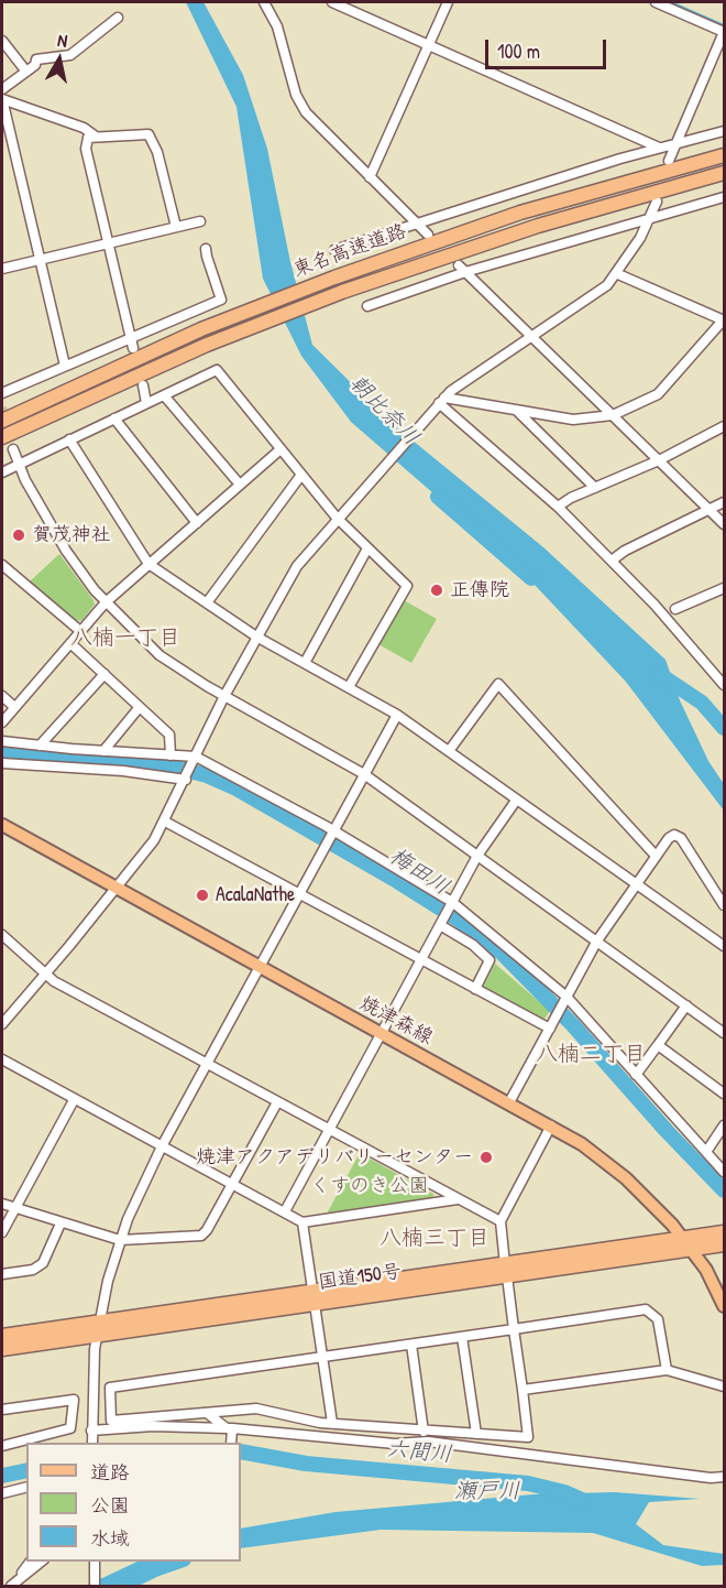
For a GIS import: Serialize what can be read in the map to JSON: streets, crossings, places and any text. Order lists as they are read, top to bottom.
{
  "streets": {
    "highway": ["東名高速道路", "国道150号"],
    "main road": ["焼津森線"]
  },
  "crossings": [
    ["焼津森線", "国道150号"]
  ],
  "districts": ["八楠一丁目", "八楠二丁目", "八楠三丁目"],
  "water": [
    "朝比奈川",
    "梅田川",
    "六間川",
    "瀬戸川"
  ],
  "parks": ["くすのき公園"],
  "places": [
    "賀茂神社",
    "正傳院",
    "AcalaNathe",
    "焼津アクアデリバリーセンター"
  ],
  "legend": ["道路", "公園", "水域"],
  "scale_bar": "100 m",
  "north": "top"
}
